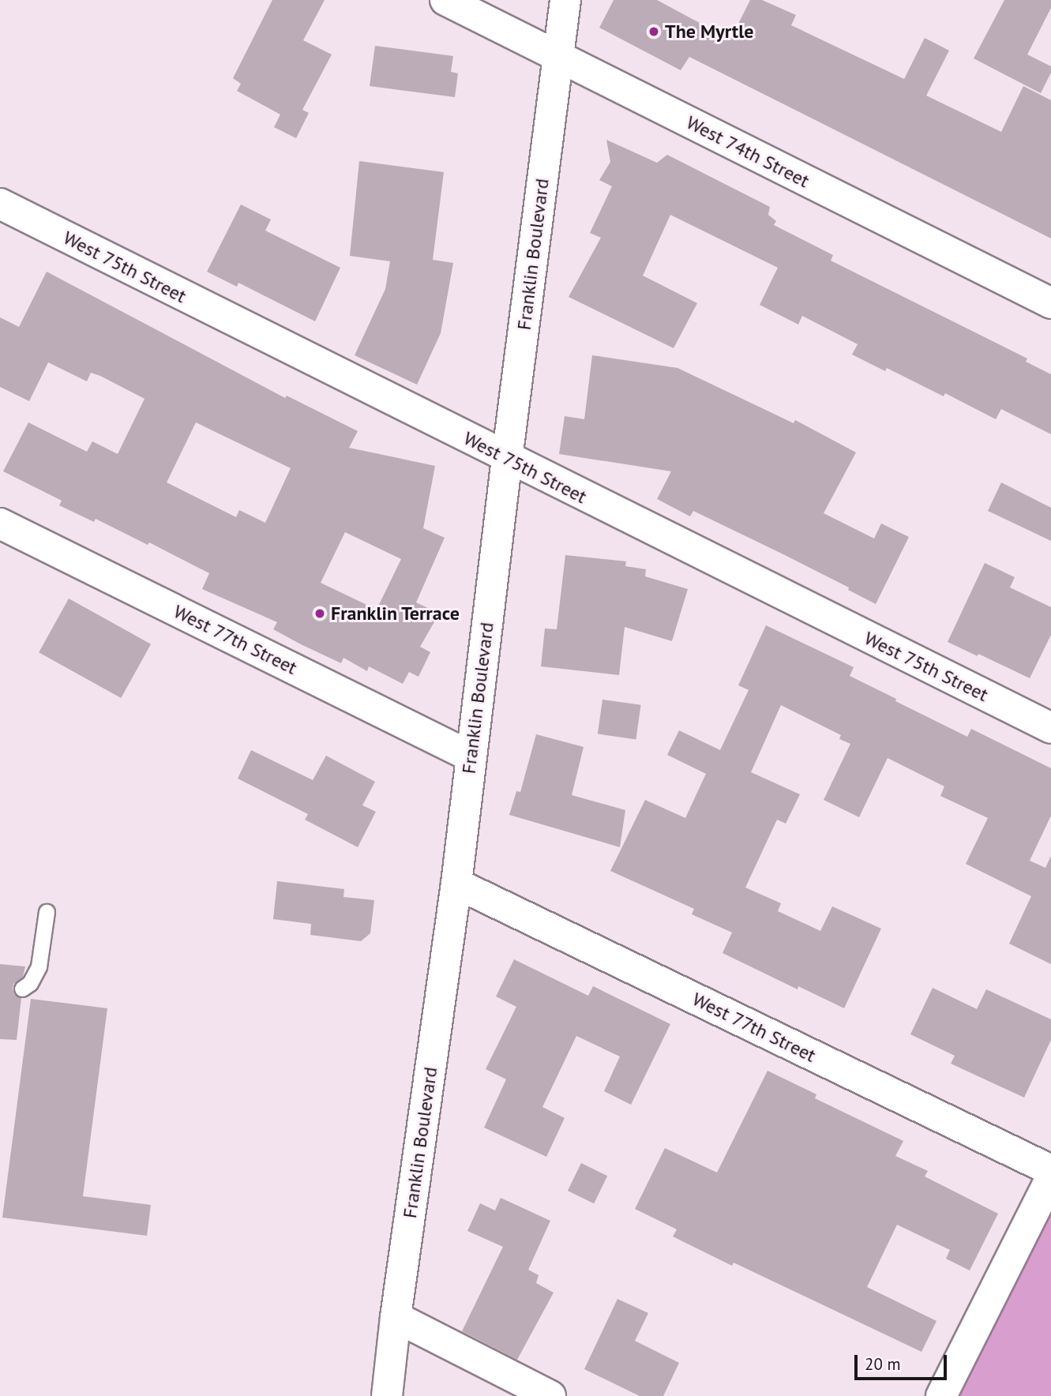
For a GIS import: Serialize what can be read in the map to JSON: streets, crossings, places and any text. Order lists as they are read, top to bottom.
{
  "streets": {
    "street": [
      "West 74th Street",
      "Franklin Boulevard",
      "West 75th Street",
      "West 77th Street"
    ]
  },
  "crossings": [
    ["West 74th Street", "Franklin Boulevard"],
    ["Franklin Boulevard", "West 75th Street"],
    ["Franklin Boulevard", "West 77th Street"]
  ],
  "places": ["The Myrtle", "Franklin Terrace"],
  "scale_bar": "20 m"
}
